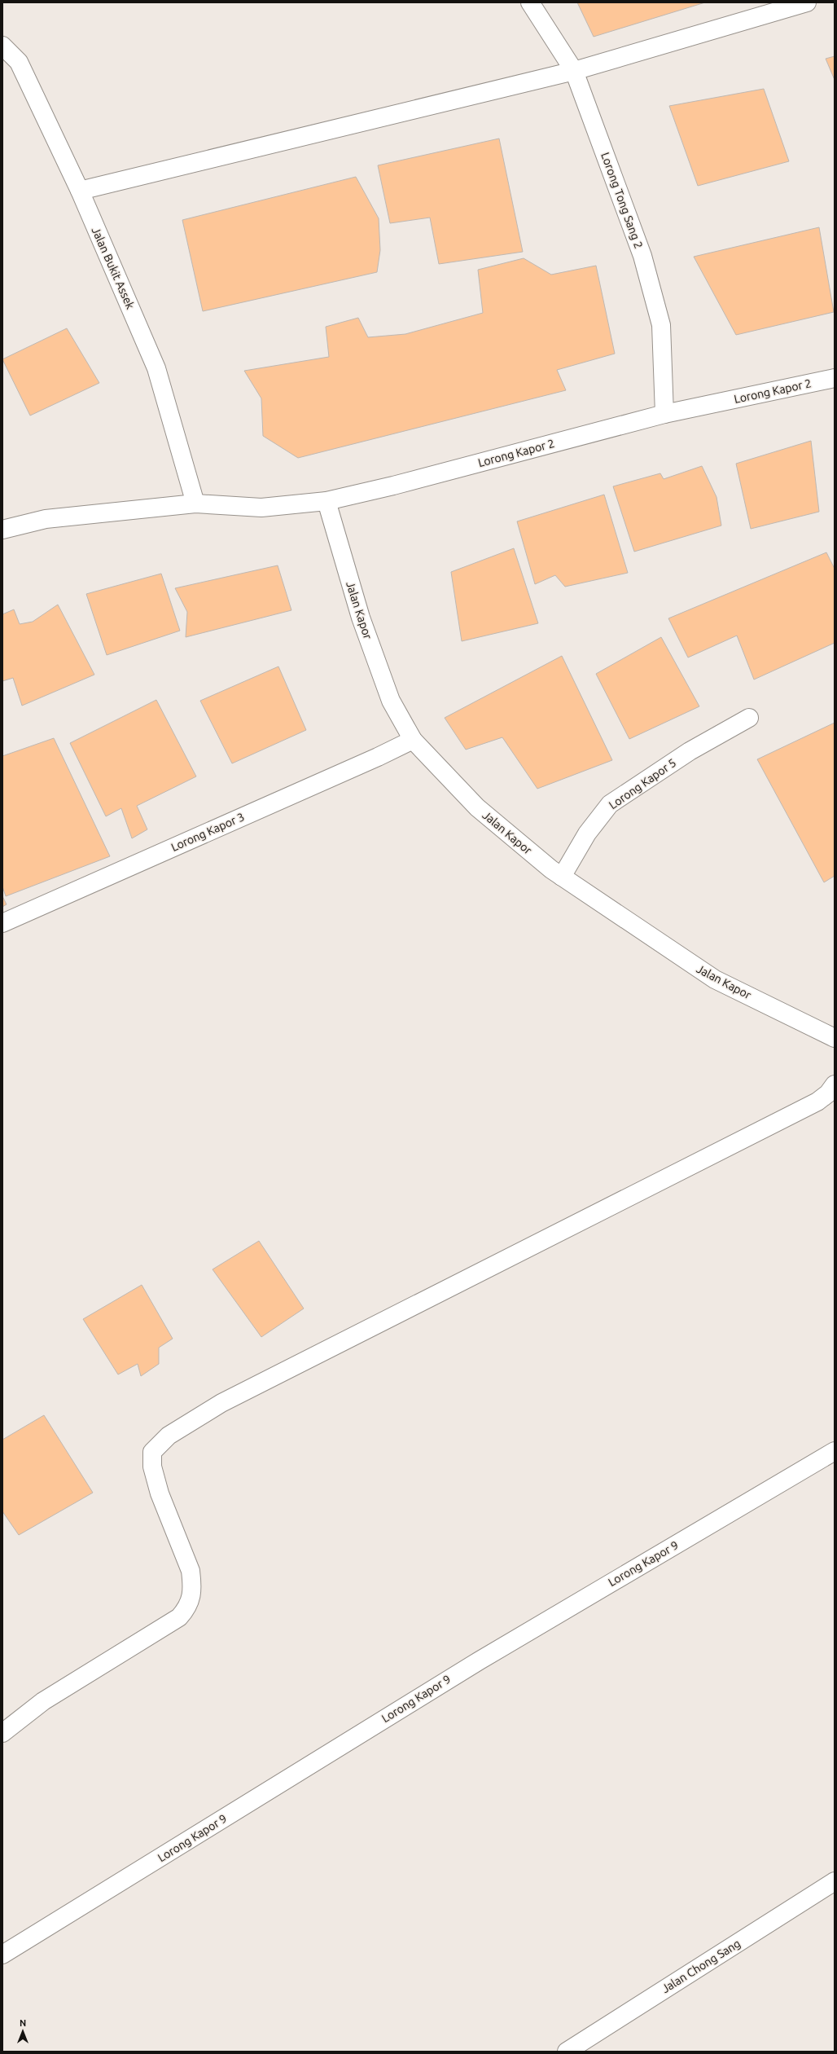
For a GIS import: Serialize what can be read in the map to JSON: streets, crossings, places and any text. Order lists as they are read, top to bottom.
{
  "streets": {
    "street": [
      "Lorong Tong Sang 2",
      "Jalan Bukit Assek",
      "Lorong Kapor 2",
      "Jalan Kapor",
      "Lorong Kapor 5",
      "Lorong Kapor 3",
      "Lorong Kapor 9",
      "Jalan Chong Sang"
    ]
  },
  "crossings": [
    ["Lorong Tong Sang 2", "Lorong Kapor 2"],
    ["Jalan Bukit Assek", "Lorong Kapor 2"],
    ["Lorong Kapor 2", "Jalan Kapor"],
    ["Jalan Kapor", "Lorong Kapor 5"],
    ["Jalan Kapor", "Lorong Kapor 3"]
  ],
  "north": "top"
}
